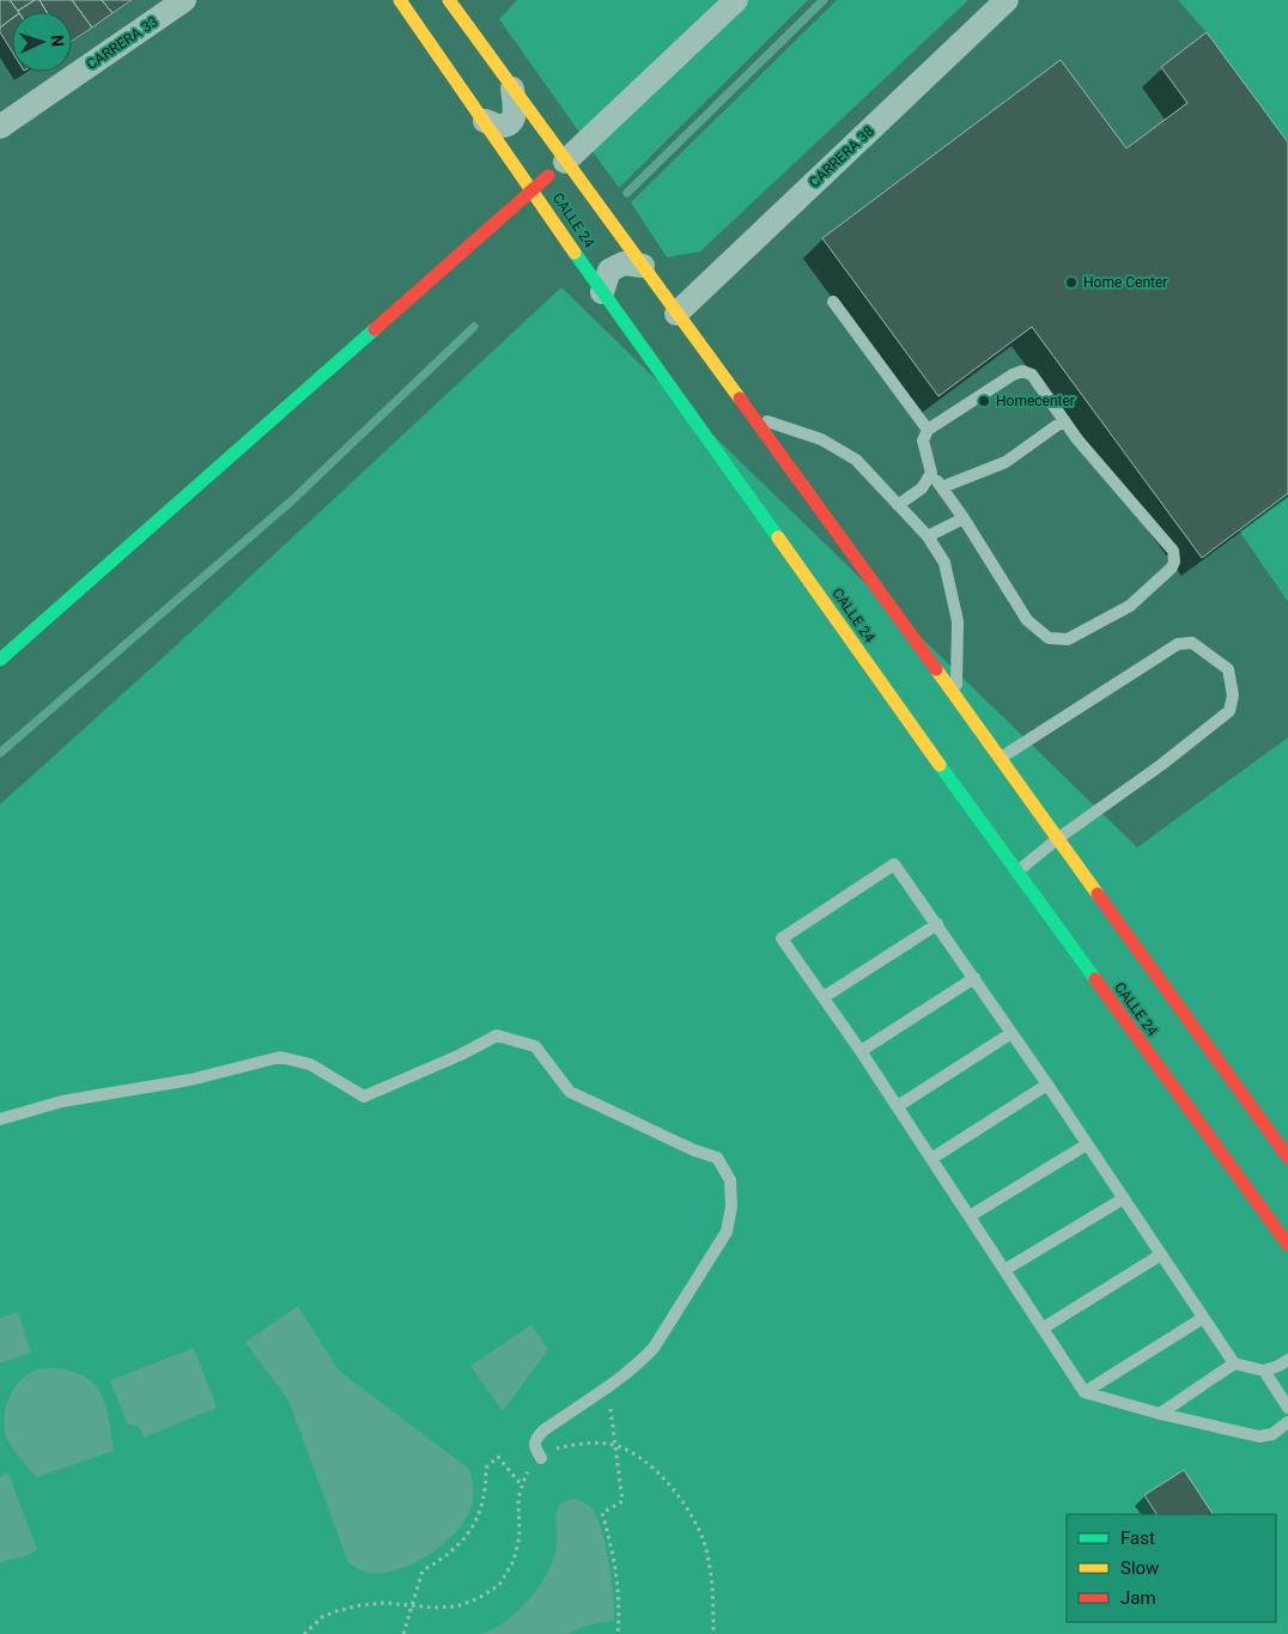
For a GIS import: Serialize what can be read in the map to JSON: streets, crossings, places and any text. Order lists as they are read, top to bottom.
{
  "streets": {
    "street": ["CARRERA 33", "CARRERA 38", "CALLE 24"]
  },
  "crossings": [
    ["CARRERA 38", "CALLE 24"]
  ],
  "places": ["Home Center", "Homecenter"],
  "legend": ["Fast", "Slow", "Jam"],
  "north": "right"
}
